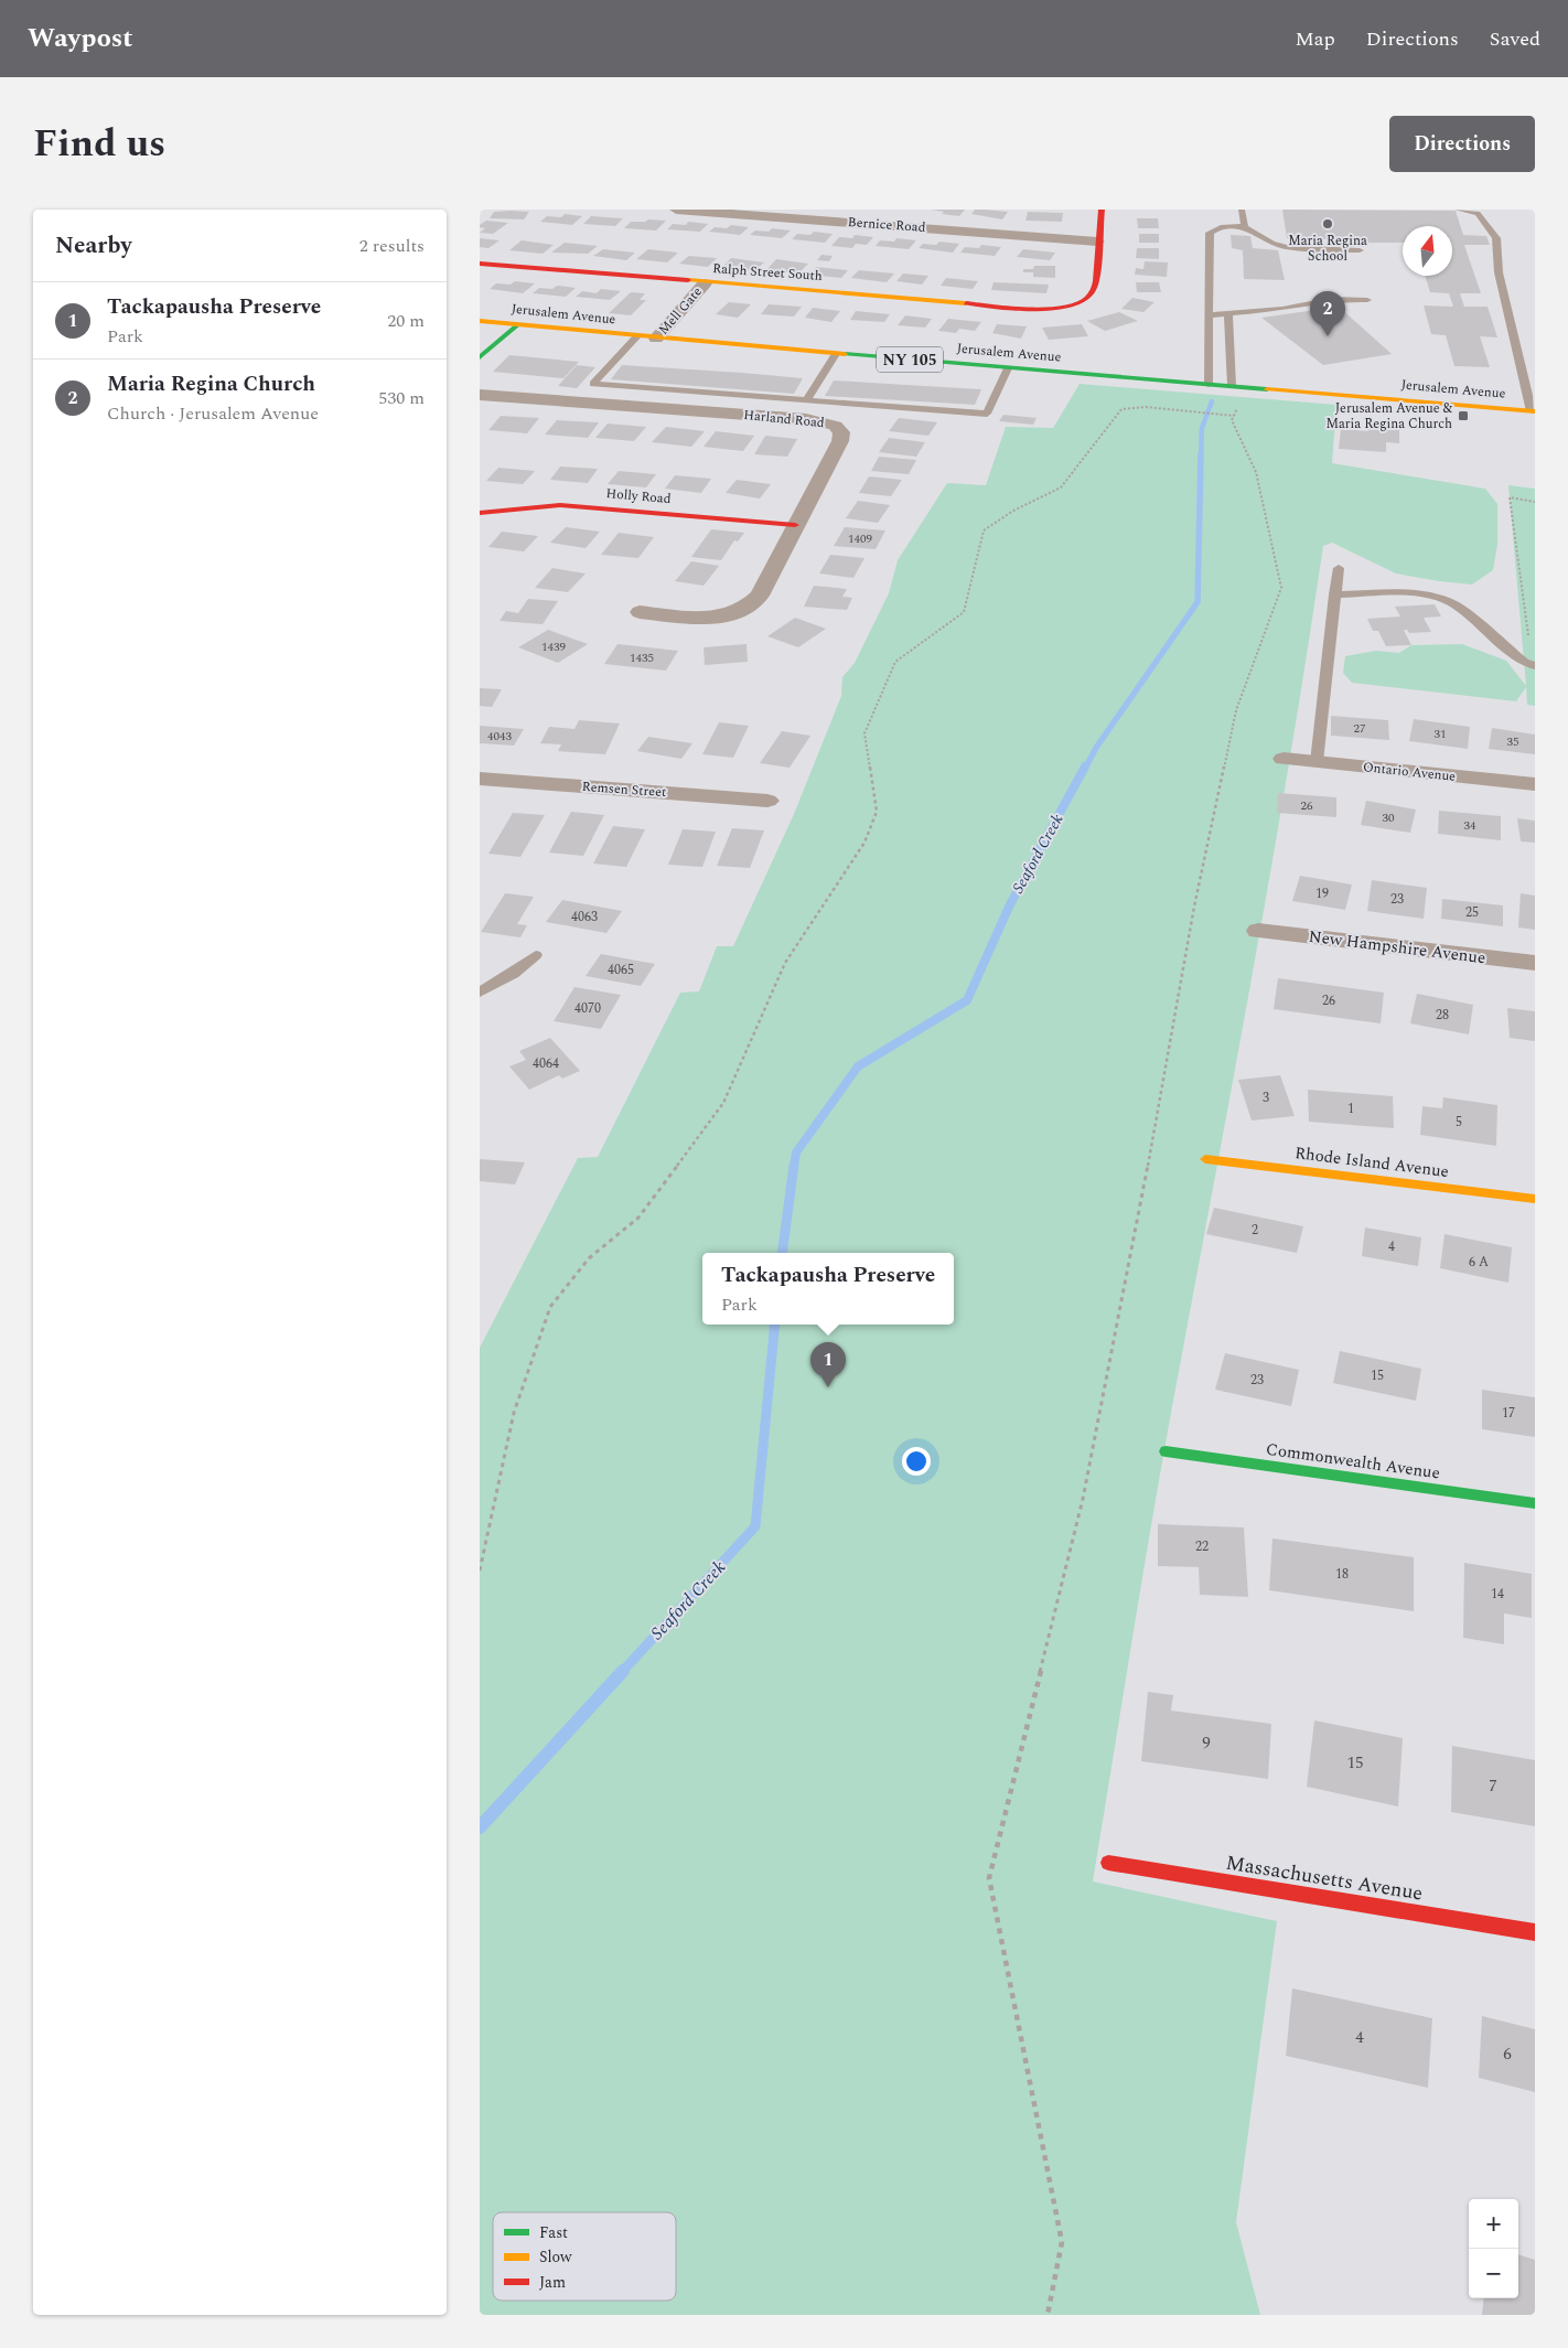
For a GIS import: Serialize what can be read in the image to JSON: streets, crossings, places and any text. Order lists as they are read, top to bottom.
{
  "streets": {
    "street": [
      "Bernice Road",
      "Ralph Street South",
      "Mell Gate",
      "Jerusalem Avenue",
      "NY 105",
      "Harland Road",
      "Holly Road",
      "Ontario Avenue",
      "Remsen Street",
      "New Hampshire Avenue",
      "Rhode Island Avenue",
      "Commonwealth Avenue",
      "Massachusetts Avenue"
    ]
  },
  "crossings": [
    ["Bernice Road", "Ralph Street South"],
    ["Ralph Street South", "Mell Gate"],
    ["Mell Gate", "Jerusalem Avenue"],
    ["Harland Road", "Holly Road"]
  ],
  "water": ["Seaford Creek"],
  "places": {
    "other": ["Maria Regina School"],
    "transit": ["Jerusalem Avenue & Maria Regina Church"]
  },
  "house_numbers": [
    "1409",
    "1439",
    "1435",
    "27",
    "31",
    "4043",
    "35",
    "26",
    "30",
    "34",
    "19",
    "23",
    "25",
    "4063",
    "4065",
    "26",
    "4070",
    "28",
    "4064",
    "3",
    "1",
    "5",
    "2",
    "4",
    "6 A",
    "15",
    "23",
    "17",
    "22",
    "18",
    "14",
    "9",
    "15",
    "7",
    "4",
    "6"
  ],
  "legend": ["Fast", "Slow", "Jam"],
  "north": "top",
  "page": {
    "header": "Waypost",
    "nav": ["Map", "Directions", "Saved"],
    "title": "Find us",
    "buttons": "Directions",
    "heading": ["Nearby", "2 results"],
    "list": [
      {
        "mark": "1",
        "name": "Tackapausha Preserve",
        "note": "Park",
        "value": "20 m"
      },
      {
        "mark": "2",
        "name": "Maria Regina Church",
        "note": "Church · Jerusalem Avenue",
        "value": "530 m"
      }
    ],
    "pins": ["2", "1"],
    "popup": ["Tackapausha Preserve", "Park"],
    "map_buttons": ["+", "−"]
  }
}
